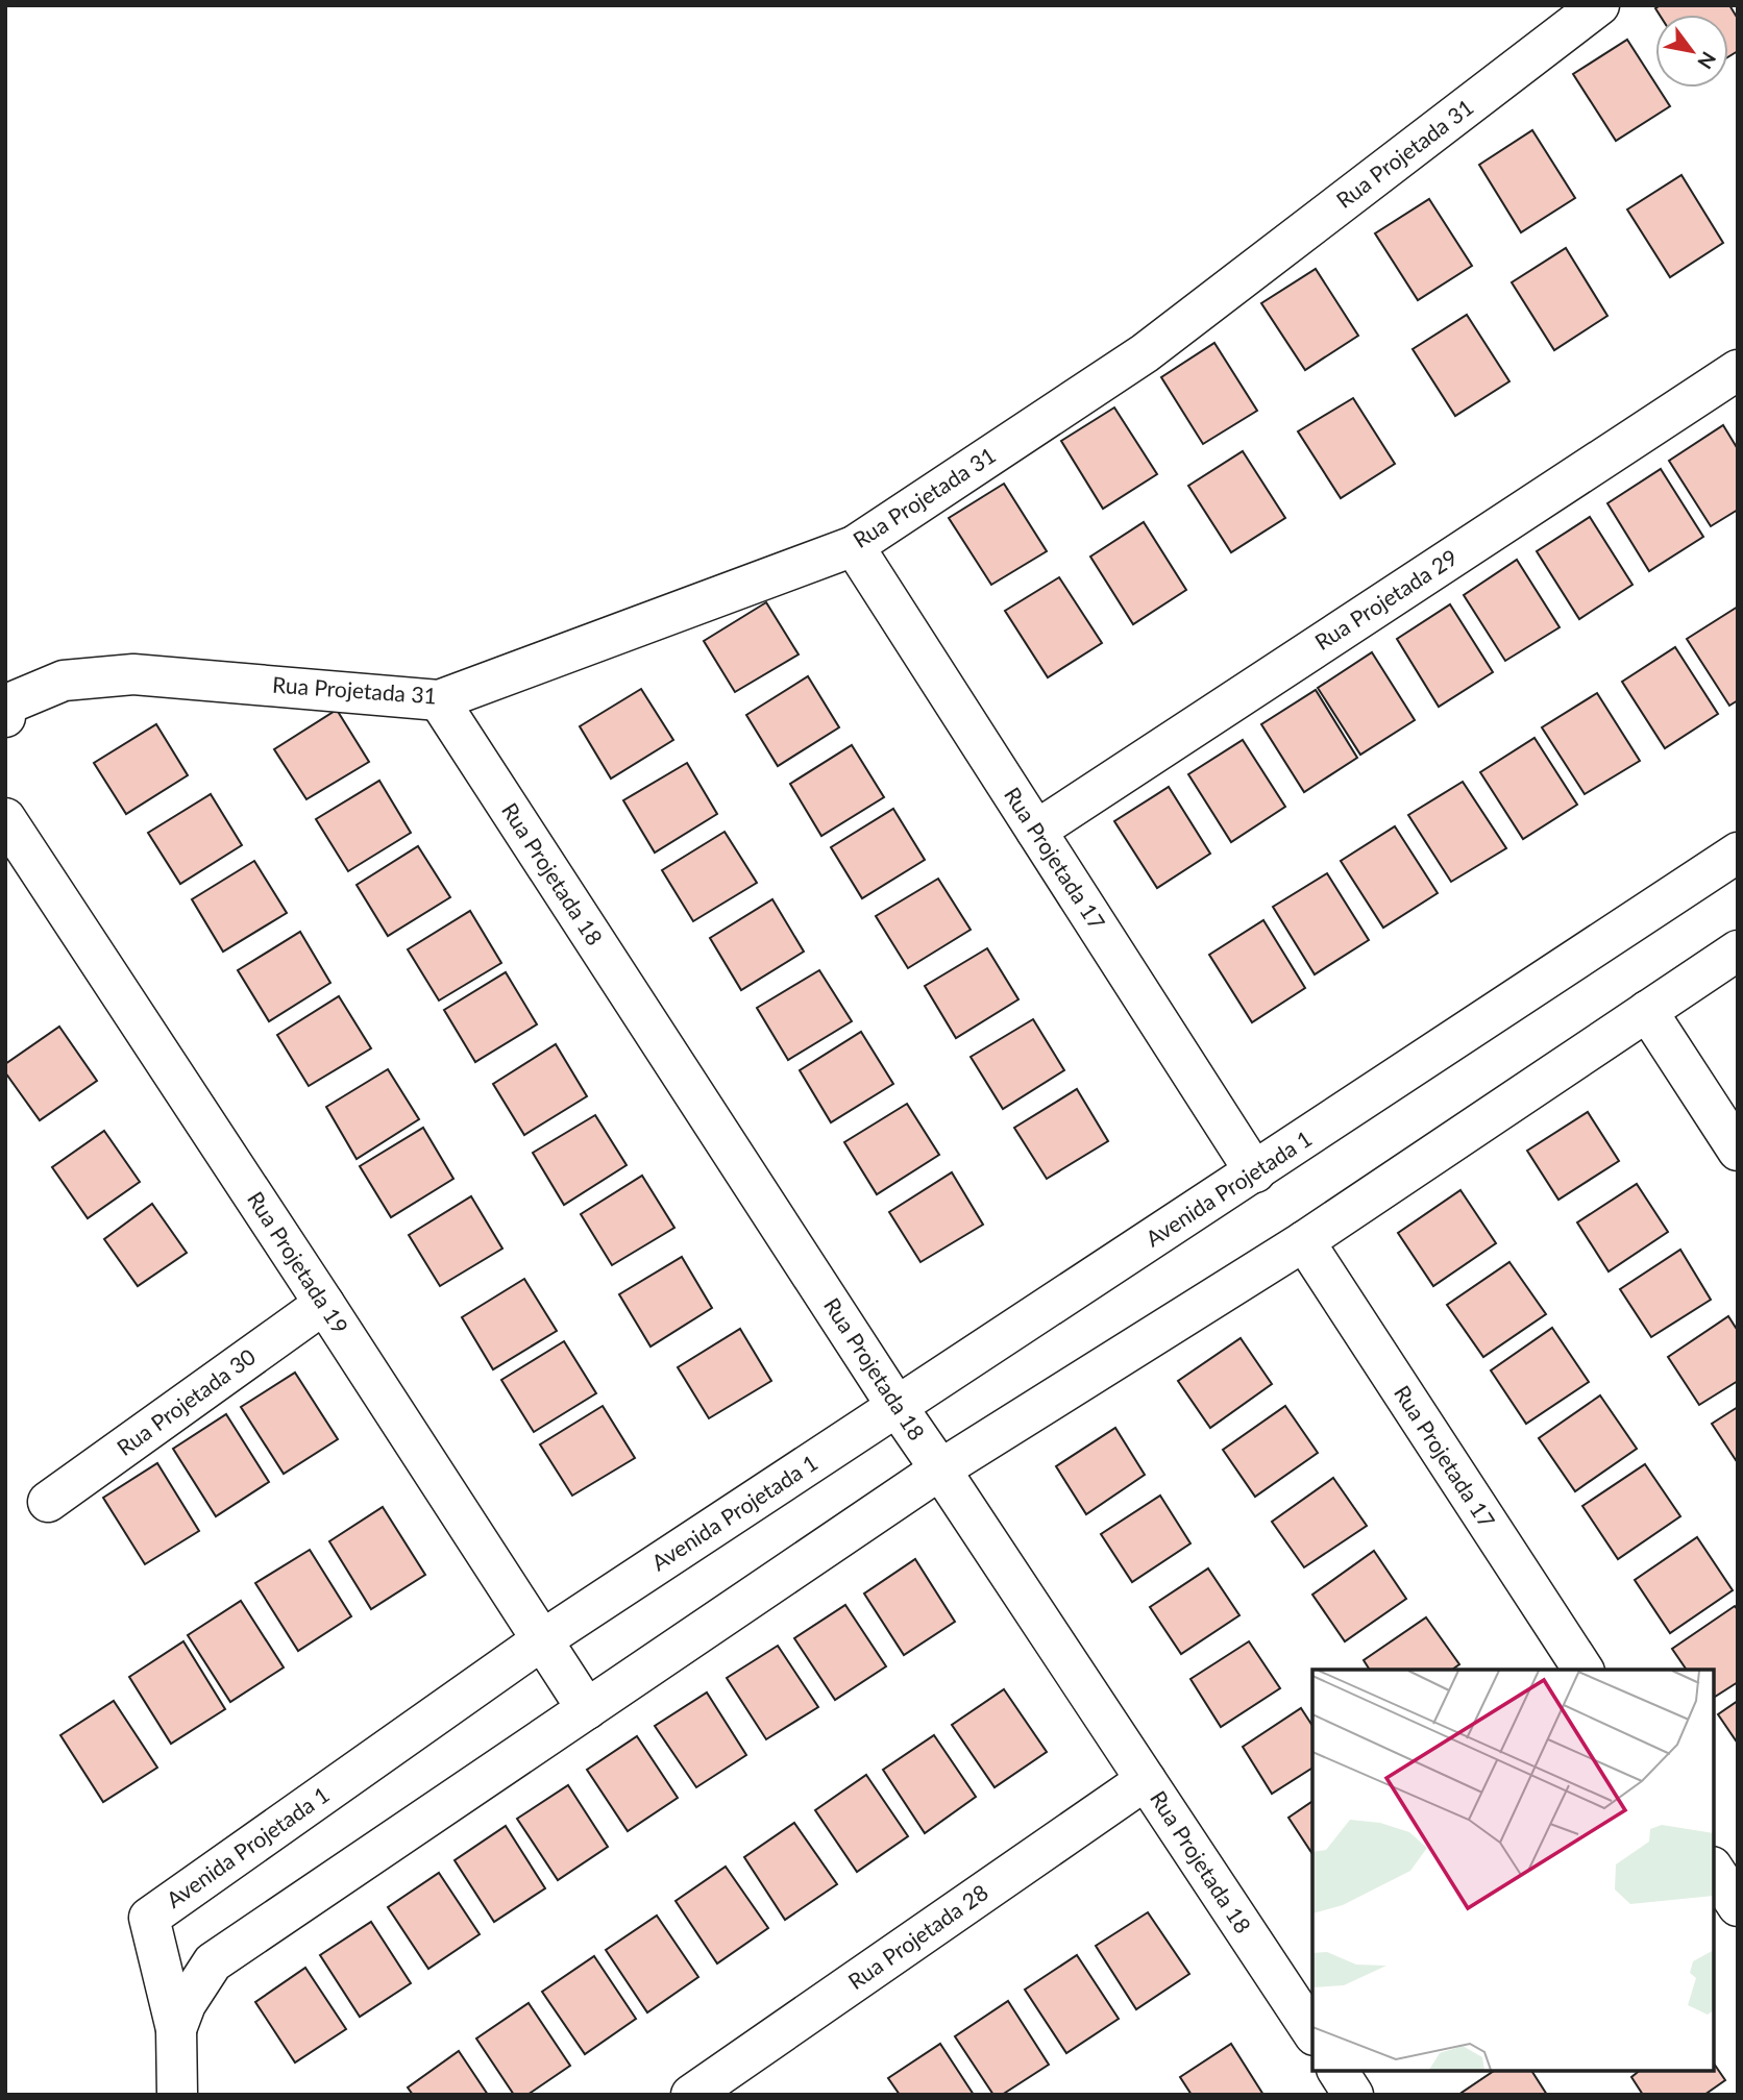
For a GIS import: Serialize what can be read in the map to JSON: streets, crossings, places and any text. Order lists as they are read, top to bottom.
{
  "streets": {
    "street": [
      "Rua Projetada 31",
      "Rua Projetada 29",
      "Rua Projetada 17",
      "Rua Projetada 18",
      "Avenida Projetada 1",
      "Rua Projetada 19",
      "Rua Projetada 30",
      "Rua Projetada 28"
    ]
  },
  "crossings": [
    ["Rua Projetada 31", "Rua Projetada 17"],
    ["Rua Projetada 31", "Rua Projetada 18"],
    ["Rua Projetada 29", "Rua Projetada 17"],
    ["Rua Projetada 17", "Avenida Projetada 1"],
    ["Rua Projetada 18", "Avenida Projetada 1"],
    ["Rua Projetada 18", "Rua Projetada 28"],
    ["Avenida Projetada 1", "Rua Projetada 19"],
    ["Rua Projetada 19", "Rua Projetada 30"]
  ],
  "north": "bottom right"
}
